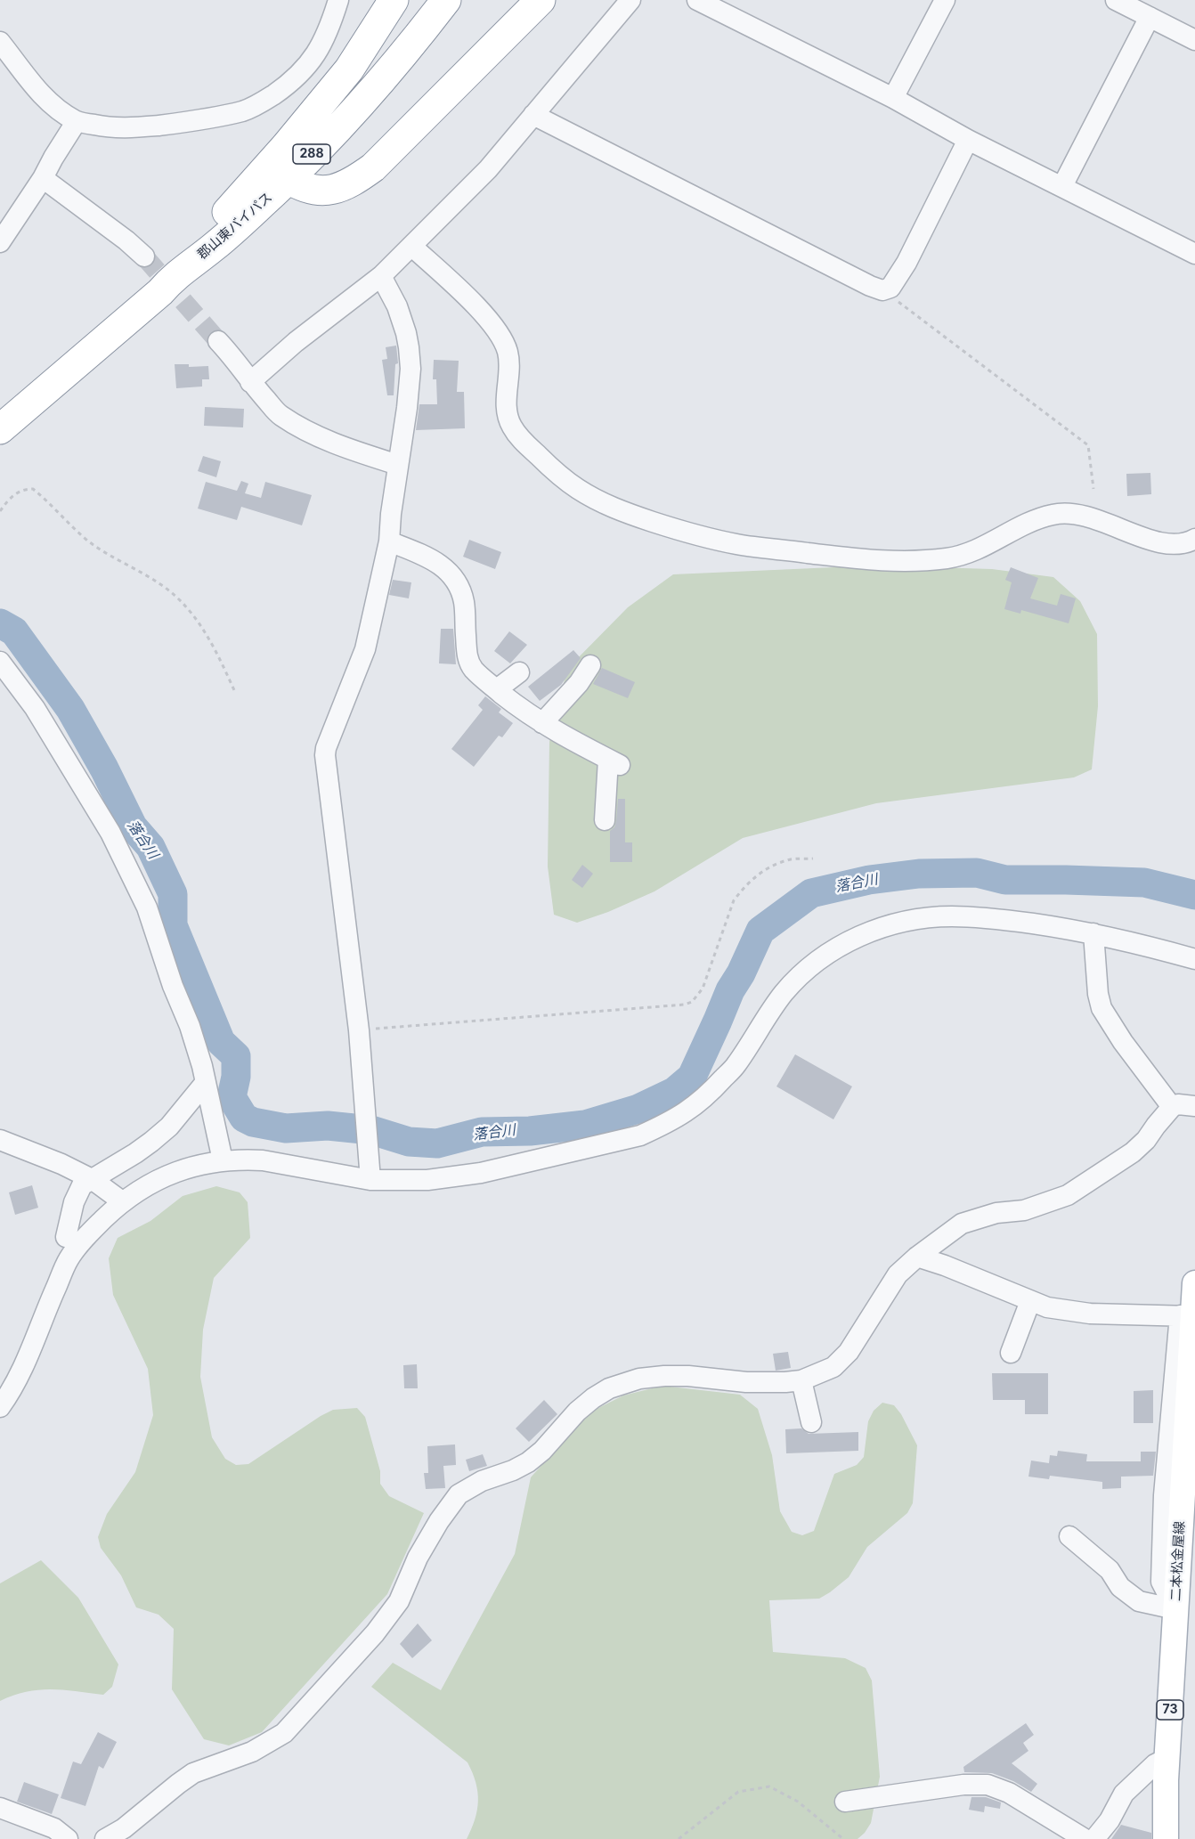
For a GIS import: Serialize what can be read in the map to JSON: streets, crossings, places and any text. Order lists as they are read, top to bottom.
{
  "streets": {
    "highway": ["288", "郡山東バイパス"],
    "main road": ["二本松金屋線", "73"]
  },
  "water": ["落合川"]
}
